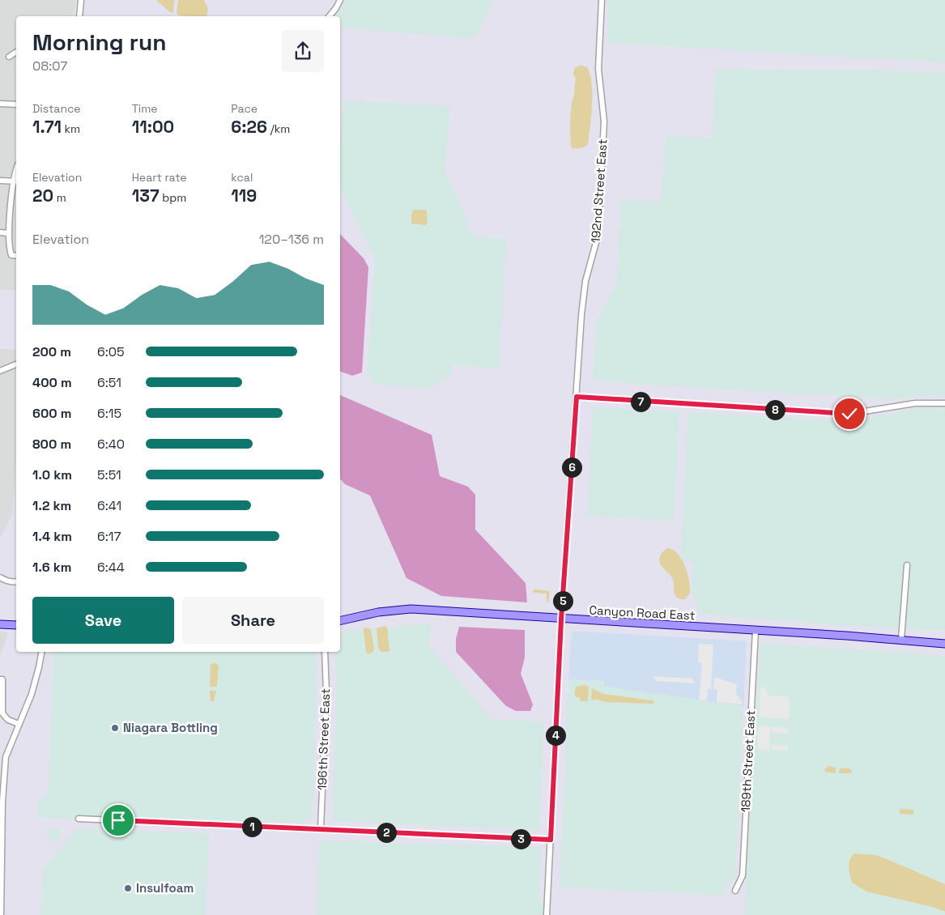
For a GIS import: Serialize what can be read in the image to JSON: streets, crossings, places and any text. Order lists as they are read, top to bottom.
{
  "streets": {
    "main road": ["Canyon Road East"],
    "street": ["192nd Street East", "196th Street East", "189th Street East"]
  },
  "crossings": [
    ["192nd Street East", "Canyon Road East"],
    ["Canyon Road East", "189th Street East"]
  ],
  "places": ["Niagara Bottling", "Insulfoam"],
  "page": {
    "heading": ["Morning run", "08:07"],
    "stats": [
      ["Distance", "1.71 km"],
      ["Time", "11:00"],
      ["Pace", "6:26 /km"],
      ["Elevation", "20 m"],
      ["Heart rate", "137 bpm"],
      ["kcal", "119"]
    ],
    "chart": ["Elevation", "120–136 m"],
    "list": [
      {
        "name": "200 m",
        "note": "6:05"
      },
      {
        "name": "400 m",
        "note": "6:51"
      },
      {
        "name": "600 m",
        "note": "6:15"
      },
      {
        "name": "800 m",
        "note": "6:40"
      },
      {
        "name": "1.0 km",
        "note": "5:51"
      },
      {
        "name": "1.2 km",
        "note": "6:41"
      },
      {
        "name": "1.4 km",
        "note": "6:17"
      },
      {
        "name": "1.6 km",
        "note": "6:44"
      }
    ],
    "pins": [
      "7",
      "8",
      "6",
      "5",
      "4",
      "1",
      "2",
      "3"
    ],
    "buttons": ["Save", "Share"]
  }
}
